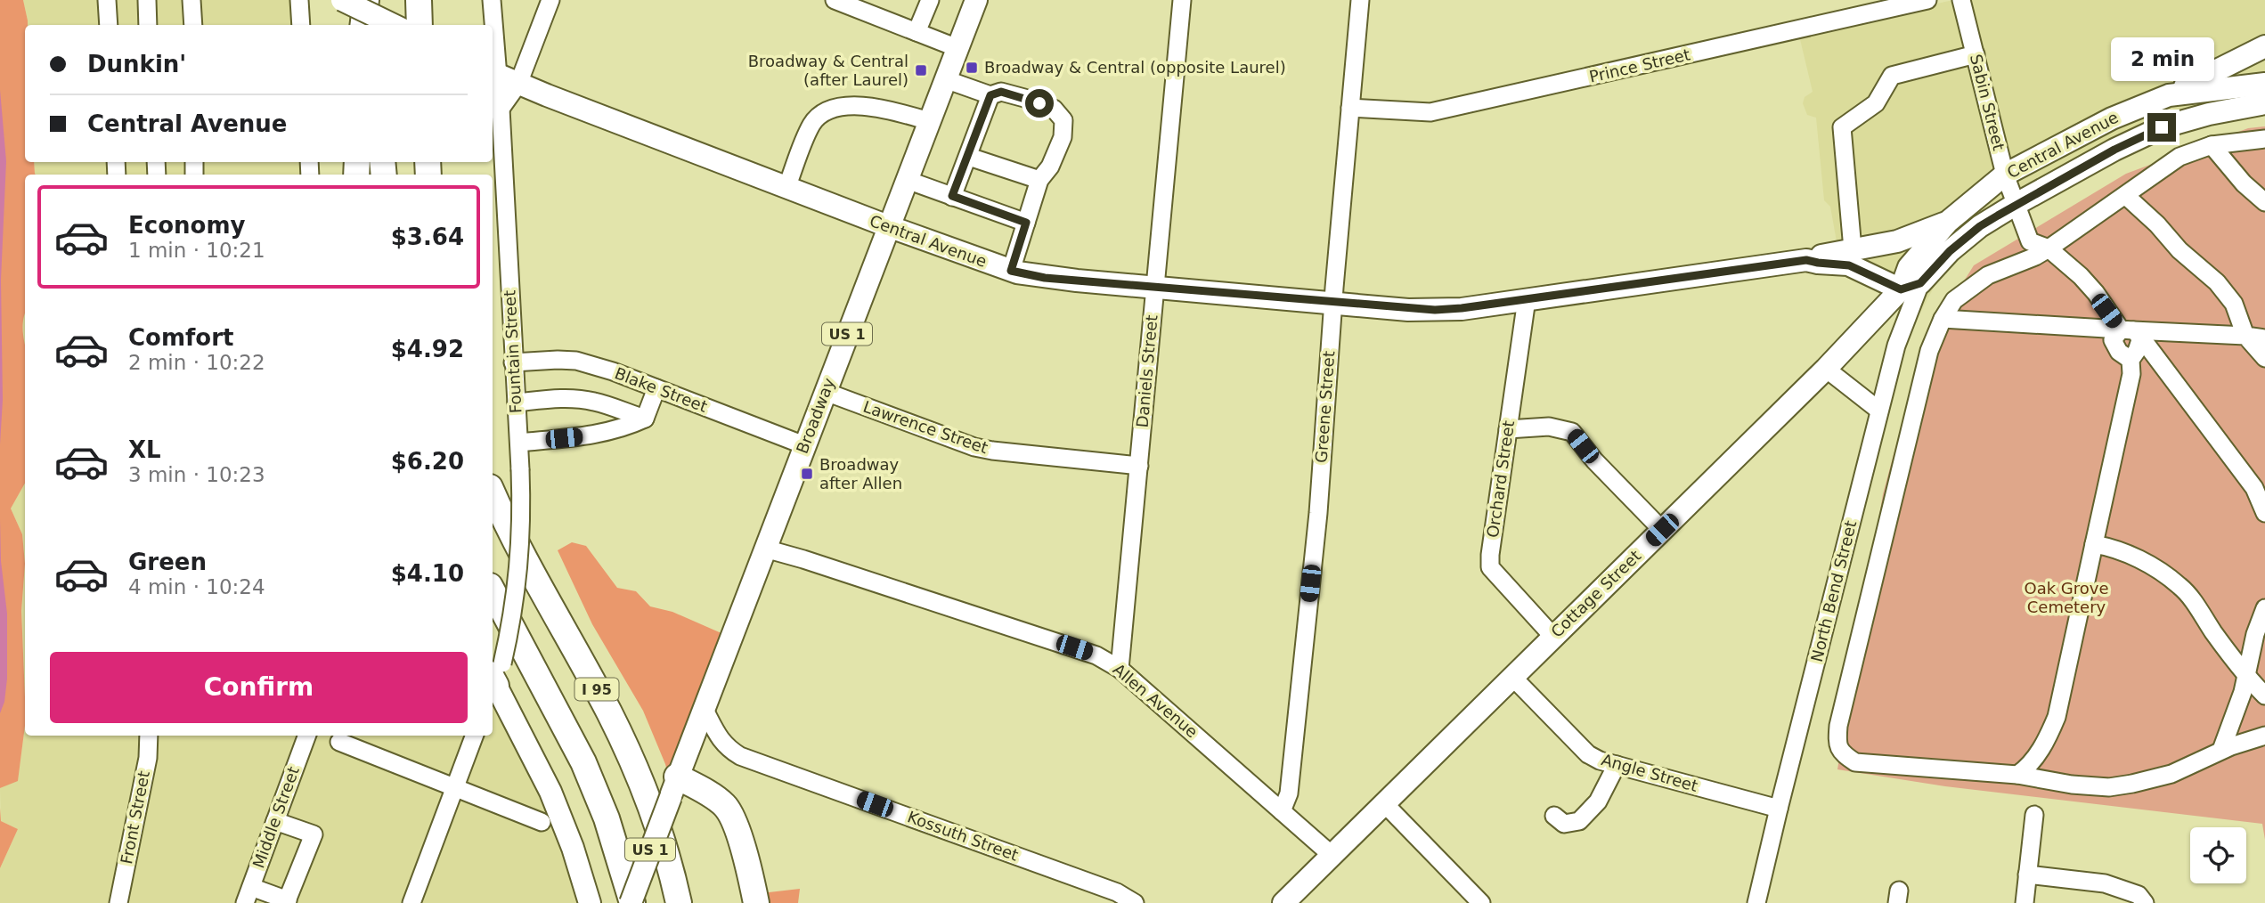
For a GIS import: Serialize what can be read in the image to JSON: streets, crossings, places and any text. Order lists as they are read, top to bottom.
{
  "streets": {
    "highway": ["I 95"],
    "main road": [
      "Central Avenue",
      "US 1",
      "Broadway",
      "Cottage Street"
    ],
    "street": [
      "Prince Street",
      "Sabin Street",
      "Fountain Street",
      "Daniels Street",
      "Blake Street",
      "Greene Street",
      "Lawrence Street",
      "Orchard Street",
      "North Bend Street",
      "Allen Avenue",
      "Angle Street",
      "Front Street",
      "Middle Street",
      "Kossuth Street"
    ]
  },
  "crossings": [
    ["Prince Street", "Greene Street"],
    ["Sabin Street", "Central Avenue"],
    ["Central Avenue", "Fountain Street"],
    ["Central Avenue", "Daniels Street"],
    ["Central Avenue", "Greene Street"],
    ["Central Avenue", "Broadway"],
    ["Central Avenue", "Orchard Street"],
    ["Central Avenue", "North Bend Street"],
    ["Central Avenue", "Cottage Street"],
    ["Fountain Street", "Blake Street"],
    ["Daniels Street", "Lawrence Street"],
    ["Daniels Street", "Allen Avenue"],
    ["Blake Street", "Broadway"],
    ["Greene Street", "Allen Avenue"],
    ["Broadway", "Lawrence Street"],
    ["Broadway", "I 95"],
    ["Broadway", "Allen Avenue"],
    ["Broadway", "Kossuth Street"],
    ["Orchard Street", "Cottage Street"],
    ["North Bend Street", "Cottage Street"],
    ["North Bend Street", "Angle Street"],
    ["Cottage Street", "Allen Avenue"],
    ["Cottage Street", "Angle Street"]
  ],
  "parks": ["Oak Grove Cemetery"],
  "places": {
    "transit": ["Broadway & Central (opposite Laurel)", "Broadway & Central (after Laurel)", "Broadway after Allen"]
  },
  "page": {
    "banner": ["Dunkin'", "Central Avenue"],
    "bubble": "2 min",
    "list": [
      {
        "name": "Economy",
        "note": "1 min · 10:21",
        "value": "$3.64"
      },
      {
        "name": "Comfort",
        "note": "2 min · 10:22",
        "value": "$4.92"
      },
      {
        "name": "XL",
        "note": "3 min · 10:23",
        "value": "$6.20"
      },
      {
        "name": "Green",
        "note": "4 min · 10:24",
        "value": "$4.10"
      }
    ],
    "buttons": "Confirm"
  }
}
